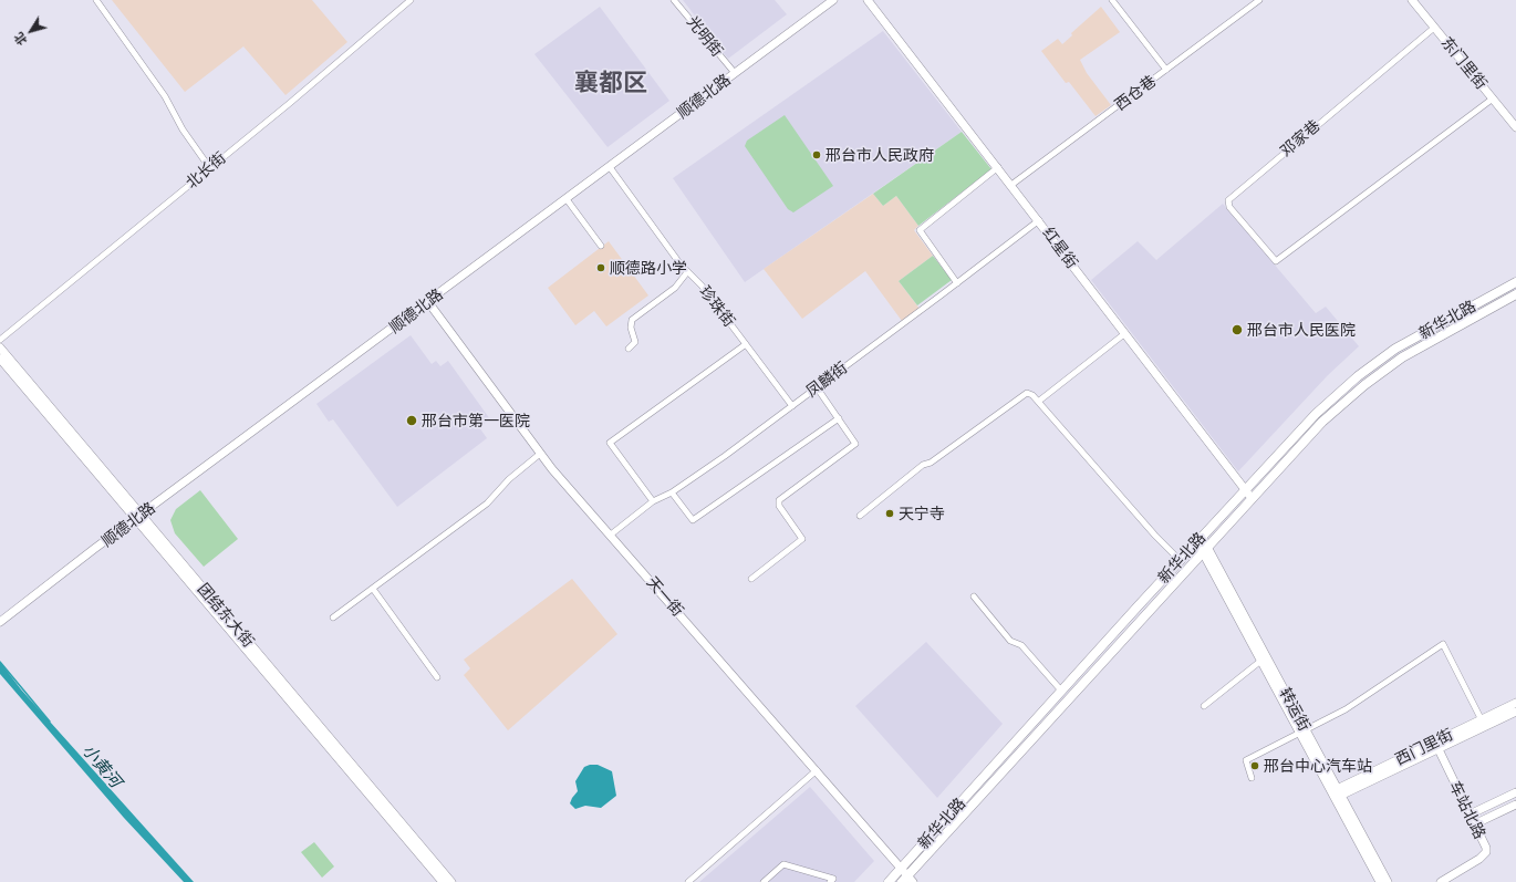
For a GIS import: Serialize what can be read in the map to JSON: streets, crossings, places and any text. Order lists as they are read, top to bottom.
{
  "streets": {
    "main road": ["新华北路"],
    "street": [
      "光明街",
      "东门里街",
      "西仓巷",
      "顺德北路",
      "邓家巷",
      "北长街",
      "红星街",
      "珍珠街",
      "凤麟街",
      "天一街",
      "团结东大街",
      "转运街",
      "西门里街",
      "车站北路"
    ]
  },
  "crossings": [
    ["光明街", "顺德北路"],
    ["东门里街", "邓家巷"],
    ["西仓巷", "红星街"],
    ["顺德北路", "珍珠街"],
    ["顺德北路", "天一街"],
    ["顺德北路", "团结东大街"],
    ["红星街", "新华北路"],
    ["红星街", "凤麟街"],
    ["珍珠街", "凤麟街"],
    ["新华北路", "天一街"],
    ["新华北路", "转运街"],
    ["凤麟街", "天一街"],
    ["西门里街", "车站北路"]
  ],
  "districts": ["襄都区"],
  "water": ["小黄河"],
  "places": [
    "邢台市人民政府",
    "顺德路小学",
    "邢台市人民医院",
    "邢台市第一医院",
    "天宁寺",
    "邢台中心汽车站"
  ],
  "north": "bottom left"
}
